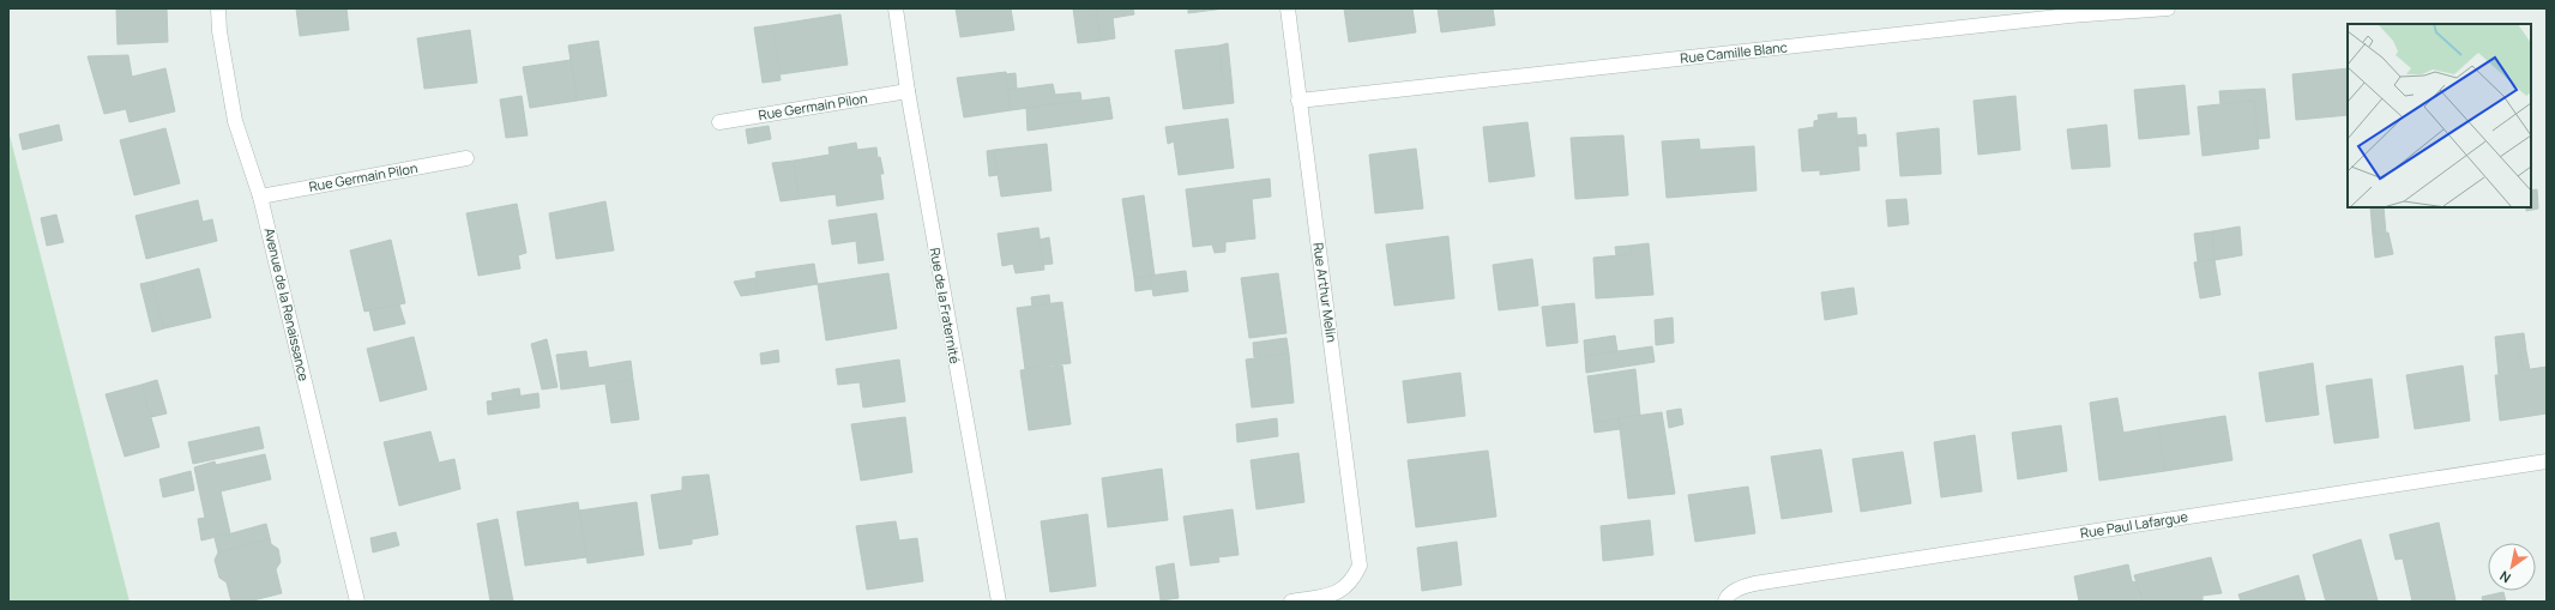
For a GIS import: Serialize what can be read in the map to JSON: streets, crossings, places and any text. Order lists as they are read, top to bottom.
{
  "streets": {
    "street": [
      "Rue Camille Blanc",
      "Rue Germain Pilon",
      "Rue Arthur Melin",
      "Avenue de la Renaissance",
      "Rue de la Fraternité",
      "Rue Paul Lafargue"
    ]
  },
  "crossings": [
    ["Rue Camille Blanc", "Rue Arthur Melin"],
    ["Rue Germain Pilon", "Avenue de la Renaissance"],
    ["Rue Germain Pilon", "Rue de la Fraternité"]
  ],
  "north": "bottom left"
}
